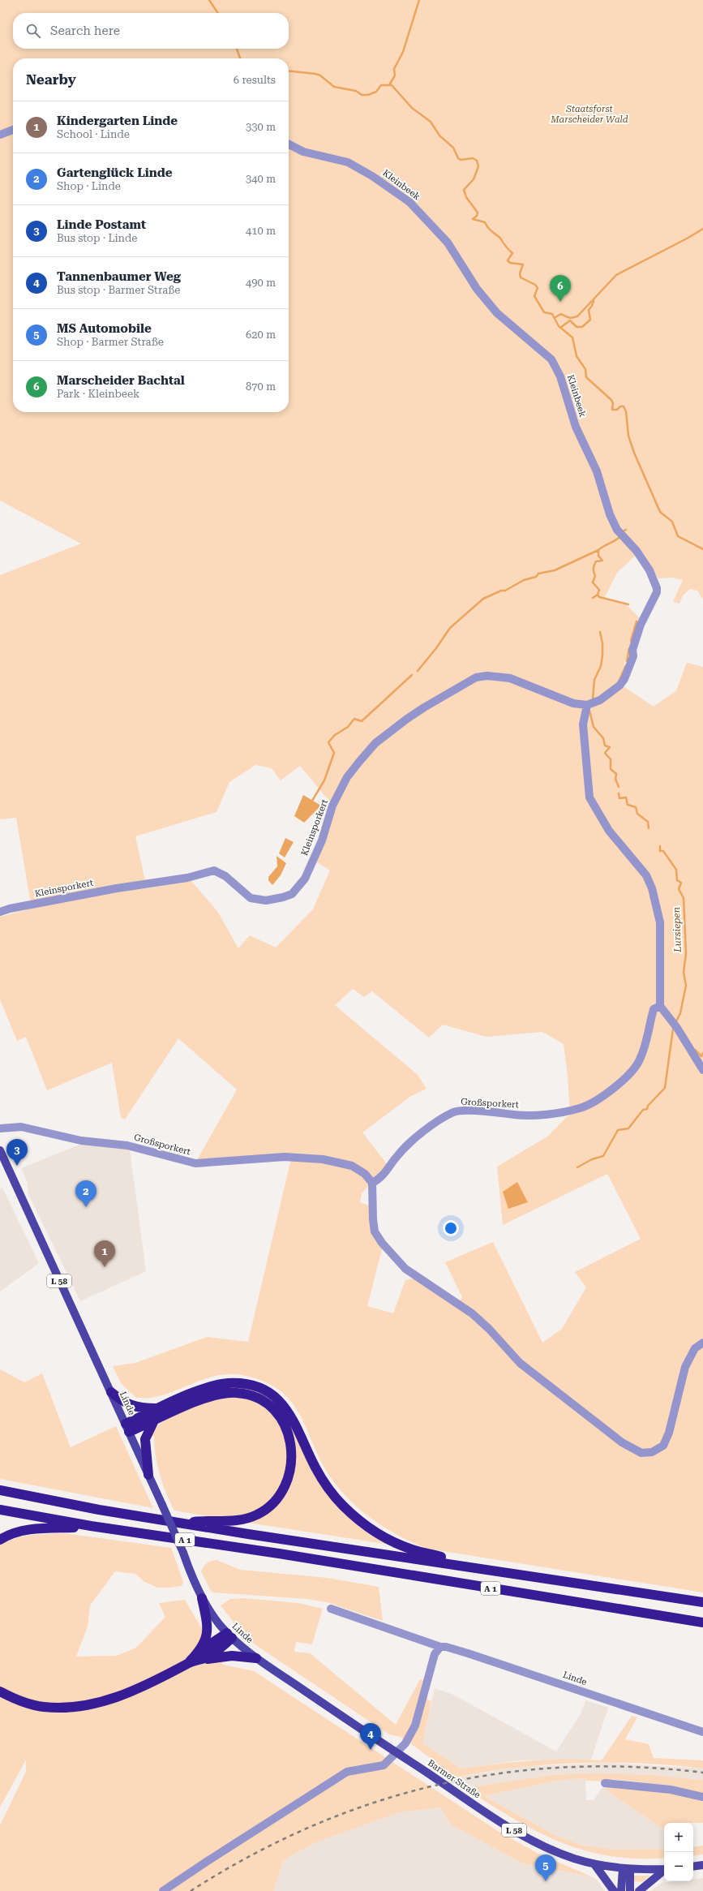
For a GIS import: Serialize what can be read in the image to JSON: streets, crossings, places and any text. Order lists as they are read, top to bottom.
{
  "streets": {
    "highway": ["A 1"],
    "main road": ["L 58", "Linde", "Barmer Straße"],
    "street": ["Kleinbeek", "Kleinsporkert", "Großsporkert"]
  },
  "crossings": [
    ["Kleinbeek", "Kleinsporkert"],
    ["Linde", "Barmer Straße"]
  ],
  "water": ["Lursiepen"],
  "parks": ["Staatsforst Marscheider Wald"],
  "page": {
    "search": "Search here",
    "heading": ["Nearby", "6 results"],
    "list": [
      {
        "mark": "1",
        "name": "Kindergarten Linde",
        "note": "School · Linde",
        "value": "330 m"
      },
      {
        "mark": "2",
        "name": "Gartenglück Linde",
        "note": "Shop · Linde",
        "value": "340 m"
      },
      {
        "mark": "3",
        "name": "Linde Postamt",
        "note": "Bus stop · Linde",
        "value": "410 m"
      },
      {
        "mark": "4",
        "name": "Tannenbaumer Weg",
        "note": "Bus stop · Barmer Straße",
        "value": "490 m"
      },
      {
        "mark": "5",
        "name": "MS Automobile",
        "note": "Shop · Barmer Straße",
        "value": "620 m"
      },
      {
        "mark": "6",
        "name": "Marscheider Bachtal",
        "note": "Park · Kleinbeek",
        "value": "870 m"
      }
    ],
    "pins": [
      "6",
      "3",
      "2",
      "1",
      "4",
      "5"
    ],
    "map_buttons": ["+", "−"]
  }
}
